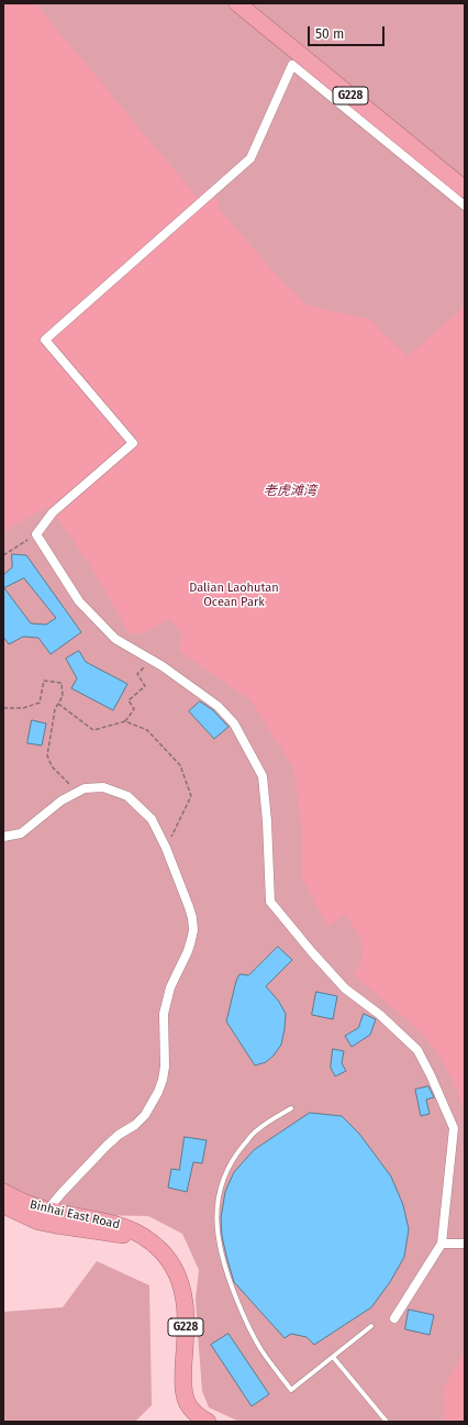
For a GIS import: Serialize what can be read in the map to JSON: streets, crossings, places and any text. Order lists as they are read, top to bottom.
{
  "streets": {
    "highway": ["G228", "Binhai East Road"]
  },
  "water": ["老虎滩湾"],
  "parks": ["Dalian Laohutan Ocean Park"],
  "scale_bar": "50 m"
}
